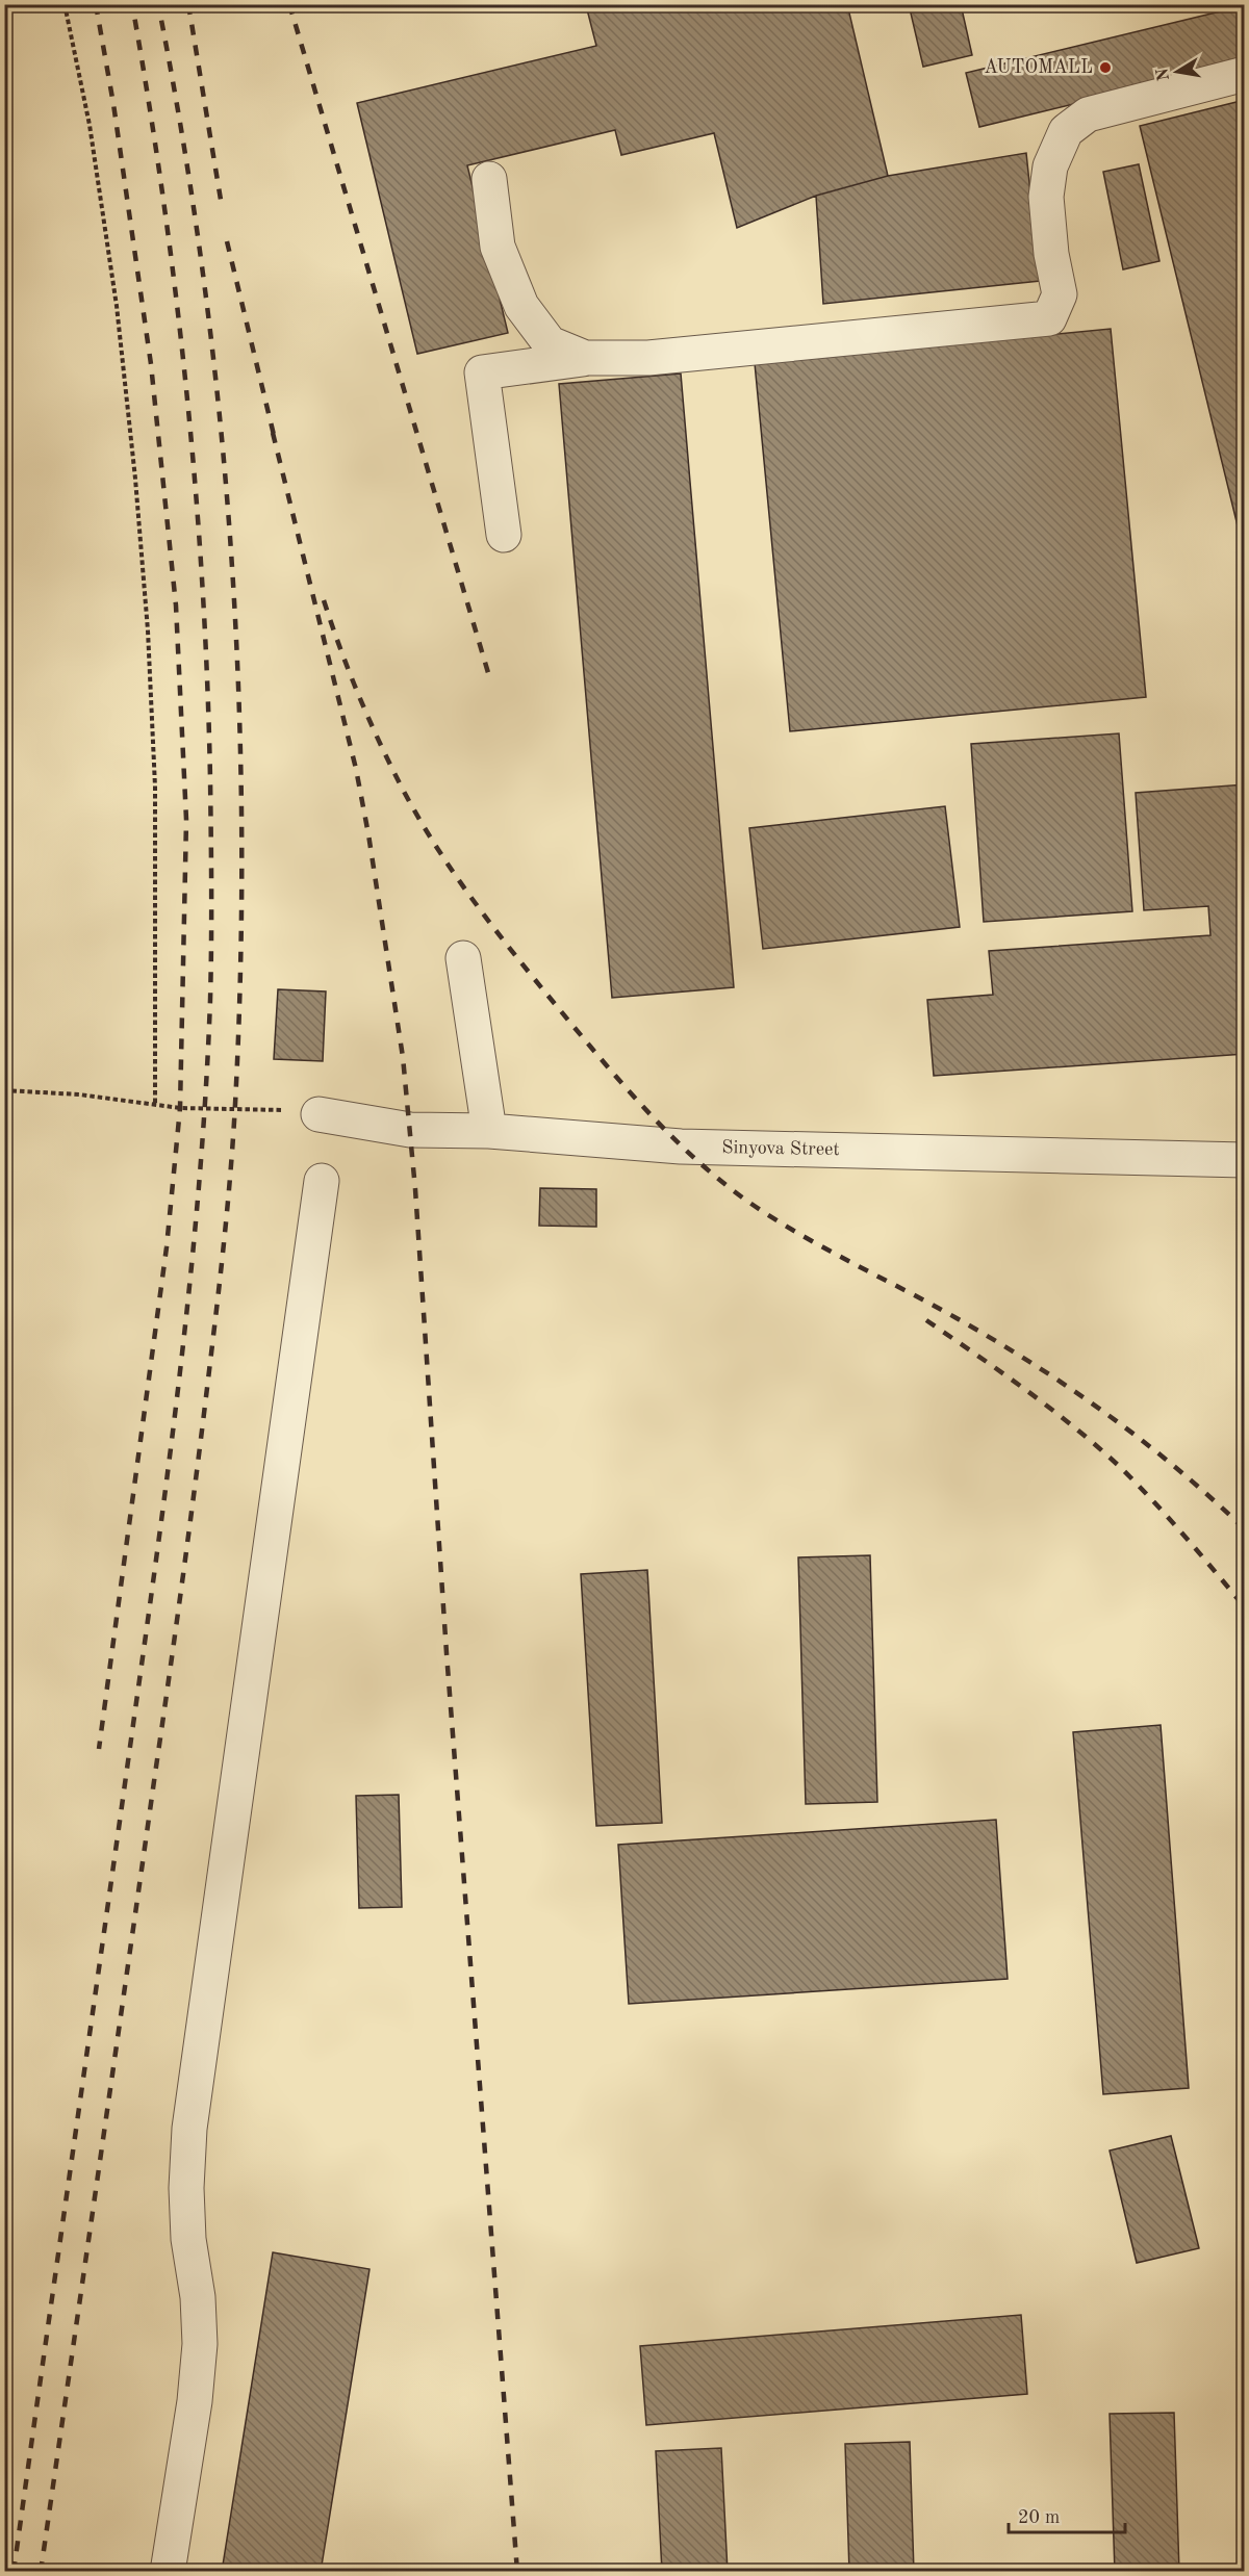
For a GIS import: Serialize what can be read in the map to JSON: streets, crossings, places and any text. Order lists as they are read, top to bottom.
{
  "streets": {
    "street": ["Sinyova Street"]
  },
  "places": ["AUTOMALL"],
  "scale_bar": "20 m",
  "north": "left"
}
